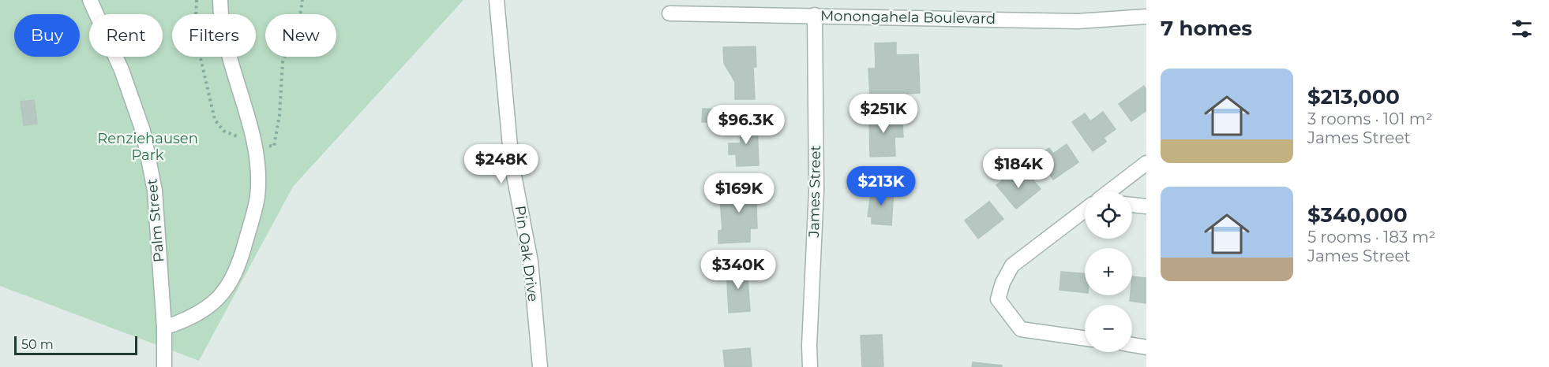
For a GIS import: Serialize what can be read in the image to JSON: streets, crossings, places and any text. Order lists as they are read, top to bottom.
{
  "streets": {
    "street": [
      "Monongahela Boulevard",
      "James Street",
      "Palm Street",
      "Pin Oak Drive"
    ]
  },
  "crossings": [
    ["Monongahela Boulevard", "James Street"]
  ],
  "parks": ["Renziehausen Park"],
  "scale_bar": "50 m",
  "page": {
    "heading": "7 homes",
    "chip": [
      "Buy",
      "Rent",
      "Filters",
      "New"
    ],
    "list": [
      {
        "name": "$213,000",
        "note": "3 rooms · 101 m² · James Street"
      },
      {
        "name": "$340,000",
        "note": "5 rooms · 183 m² · James Street"
      }
    ],
    "price": [
      "$251K",
      "$96.3K",
      "$248K",
      "$184K",
      "$213K",
      "$169K",
      "$340K"
    ],
    "map_buttons": ["+", "−"],
    "scale": "50 m"
  }
}
